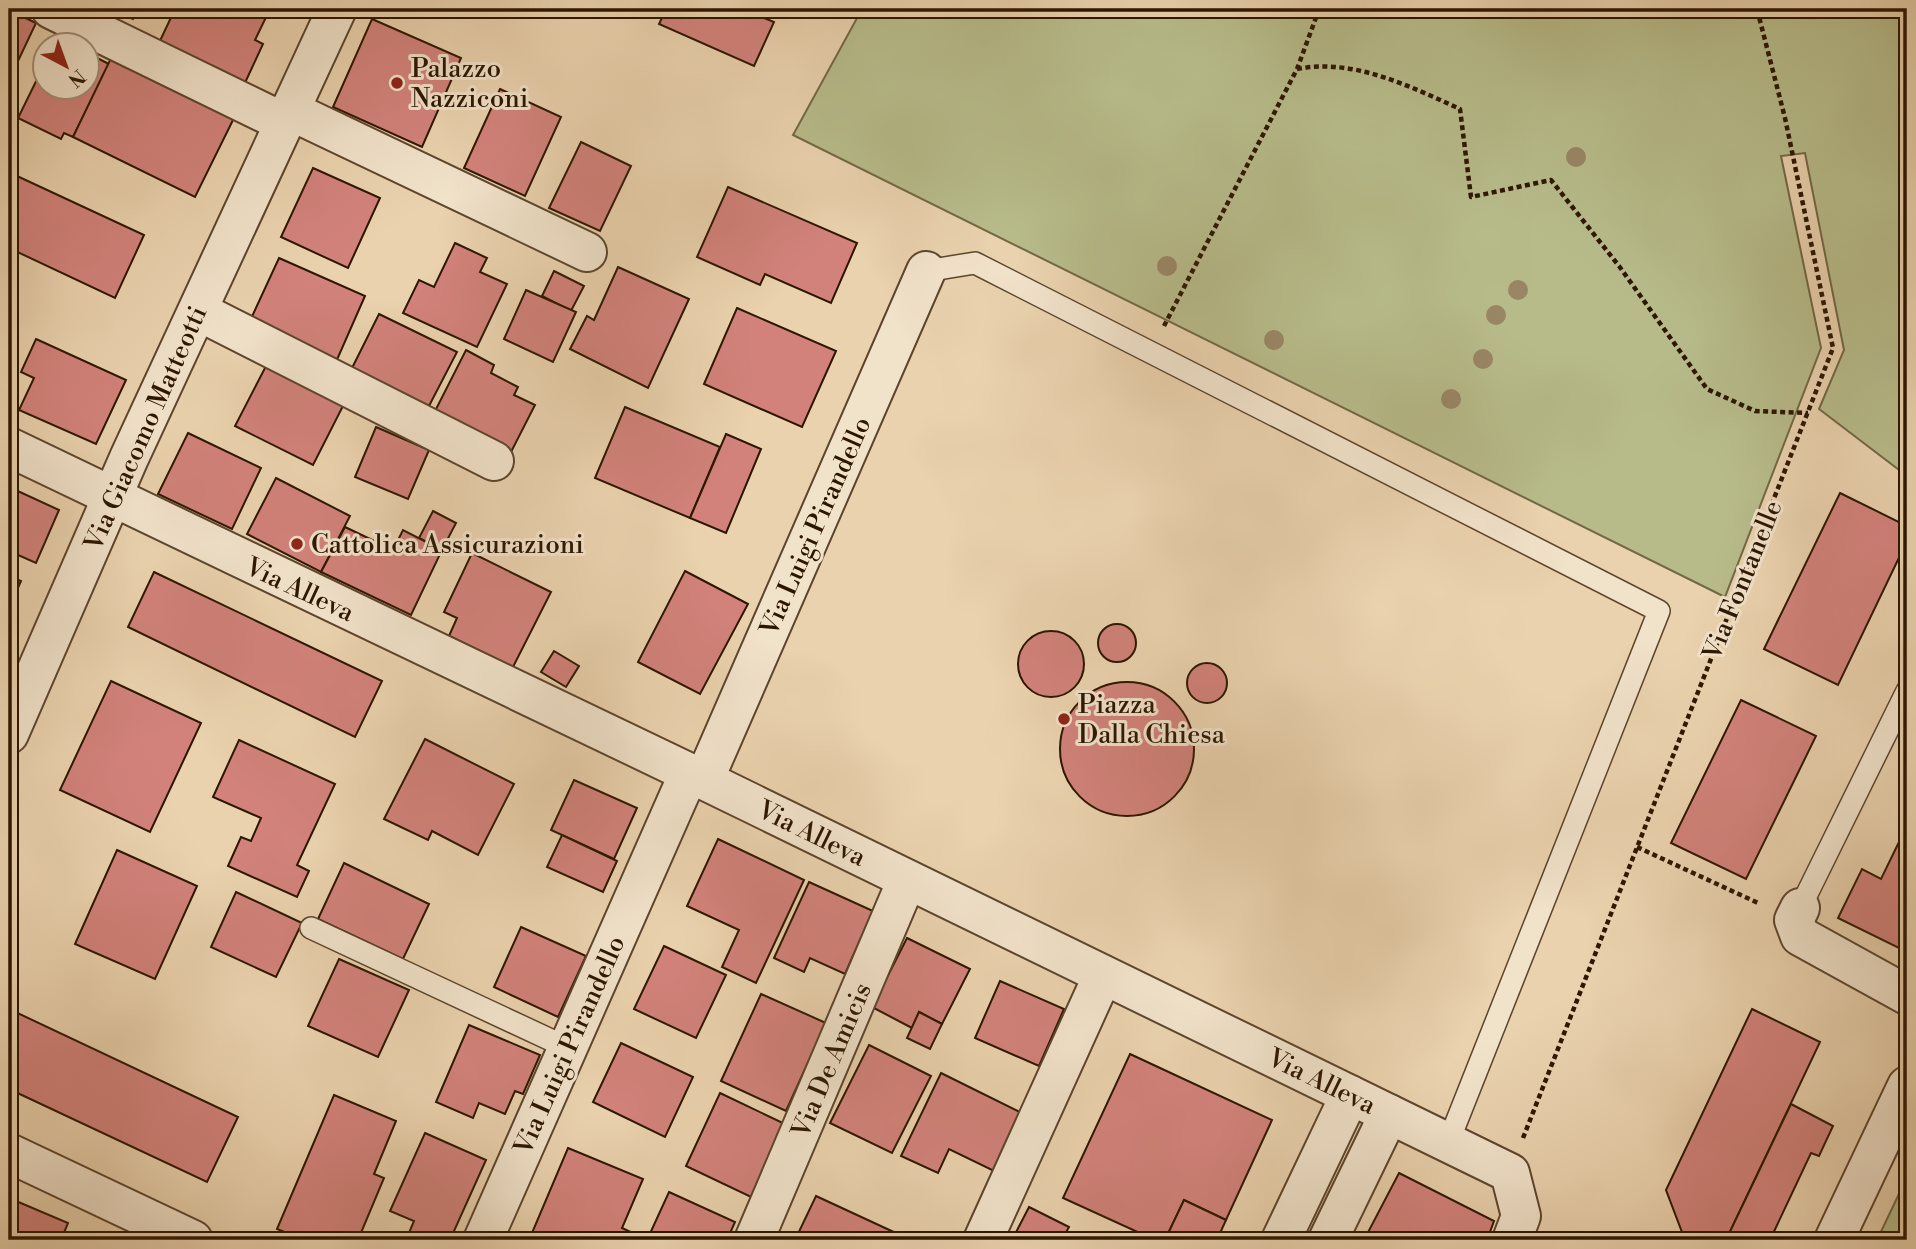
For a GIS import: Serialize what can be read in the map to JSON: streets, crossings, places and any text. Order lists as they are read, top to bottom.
{
  "streets": {
    "street": [
      "Via Giacomo Matteotti",
      "Via Luigi Pirandello",
      "Via Alleva",
      "Via De Amicis"
    ],
    "path": ["Via Fontanelle"]
  },
  "crossings": [
    ["Via Giacomo Matteotti", "Via Alleva"],
    ["Via Luigi Pirandello", "Via Alleva"],
    ["Via Alleva", "Via De Amicis"]
  ],
  "places": ["Palazzo Nazziconi", "Cattolica Assicurazioni", "Piazza Dalla Chiesa"],
  "north": "bottom right"
}
